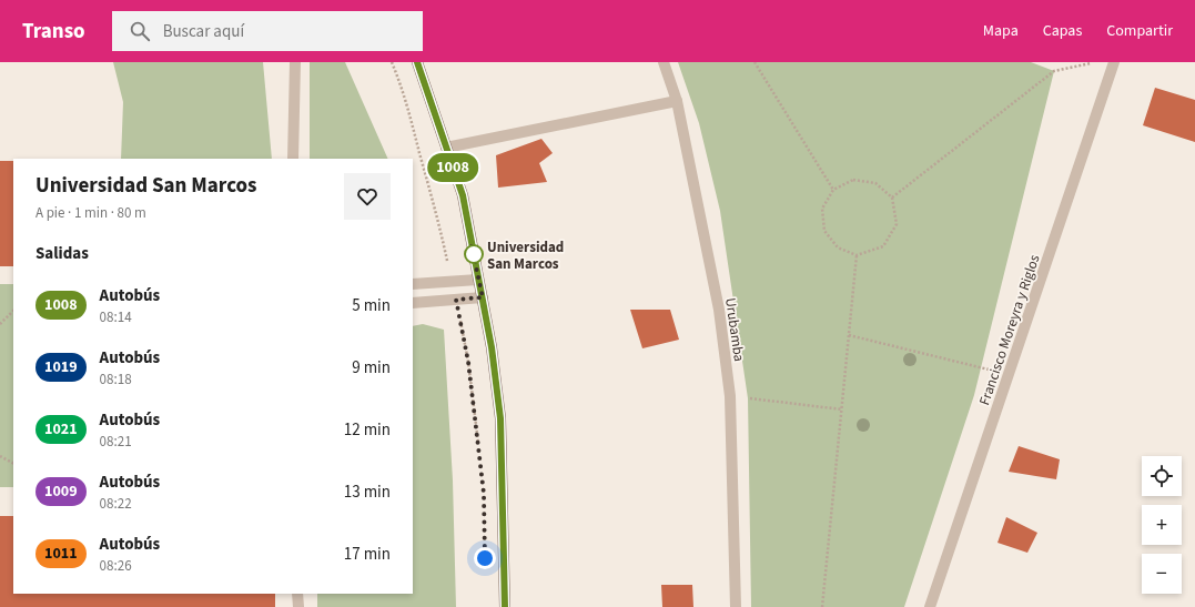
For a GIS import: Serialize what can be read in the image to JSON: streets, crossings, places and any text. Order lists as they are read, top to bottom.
{
  "streets": {
    "street": ["Urubamba", "Francisco Moreyra y Riglos"]
  },
  "places": ["Universidad San Marcos"],
  "lines": ["bus line 1008"],
  "page": {
    "header": "Transo",
    "search": "Buscar aquí",
    "nav": ["Mapa", "Capas", "Compartir"],
    "on_map": "1008",
    "heading": [
      ["Universidad San Marcos", "A pie · 1 min · 80 m"],
      "Salidas"
    ],
    "list": [
      {
        "mark": "1008",
        "name": "Autobús",
        "note": "08:14",
        "value": "5 min"
      },
      {
        "mark": "1019",
        "name": "Autobús",
        "note": "08:18",
        "value": "9 min"
      },
      {
        "mark": "1021",
        "name": "Autobús",
        "note": "08:21",
        "value": "12 min"
      },
      {
        "mark": "1009",
        "name": "Autobús",
        "note": "08:22",
        "value": "13 min"
      },
      {
        "mark": "1011",
        "name": "Autobús",
        "note": "08:26",
        "value": "17 min"
      }
    ],
    "map_buttons": ["+", "−"]
  }
}
